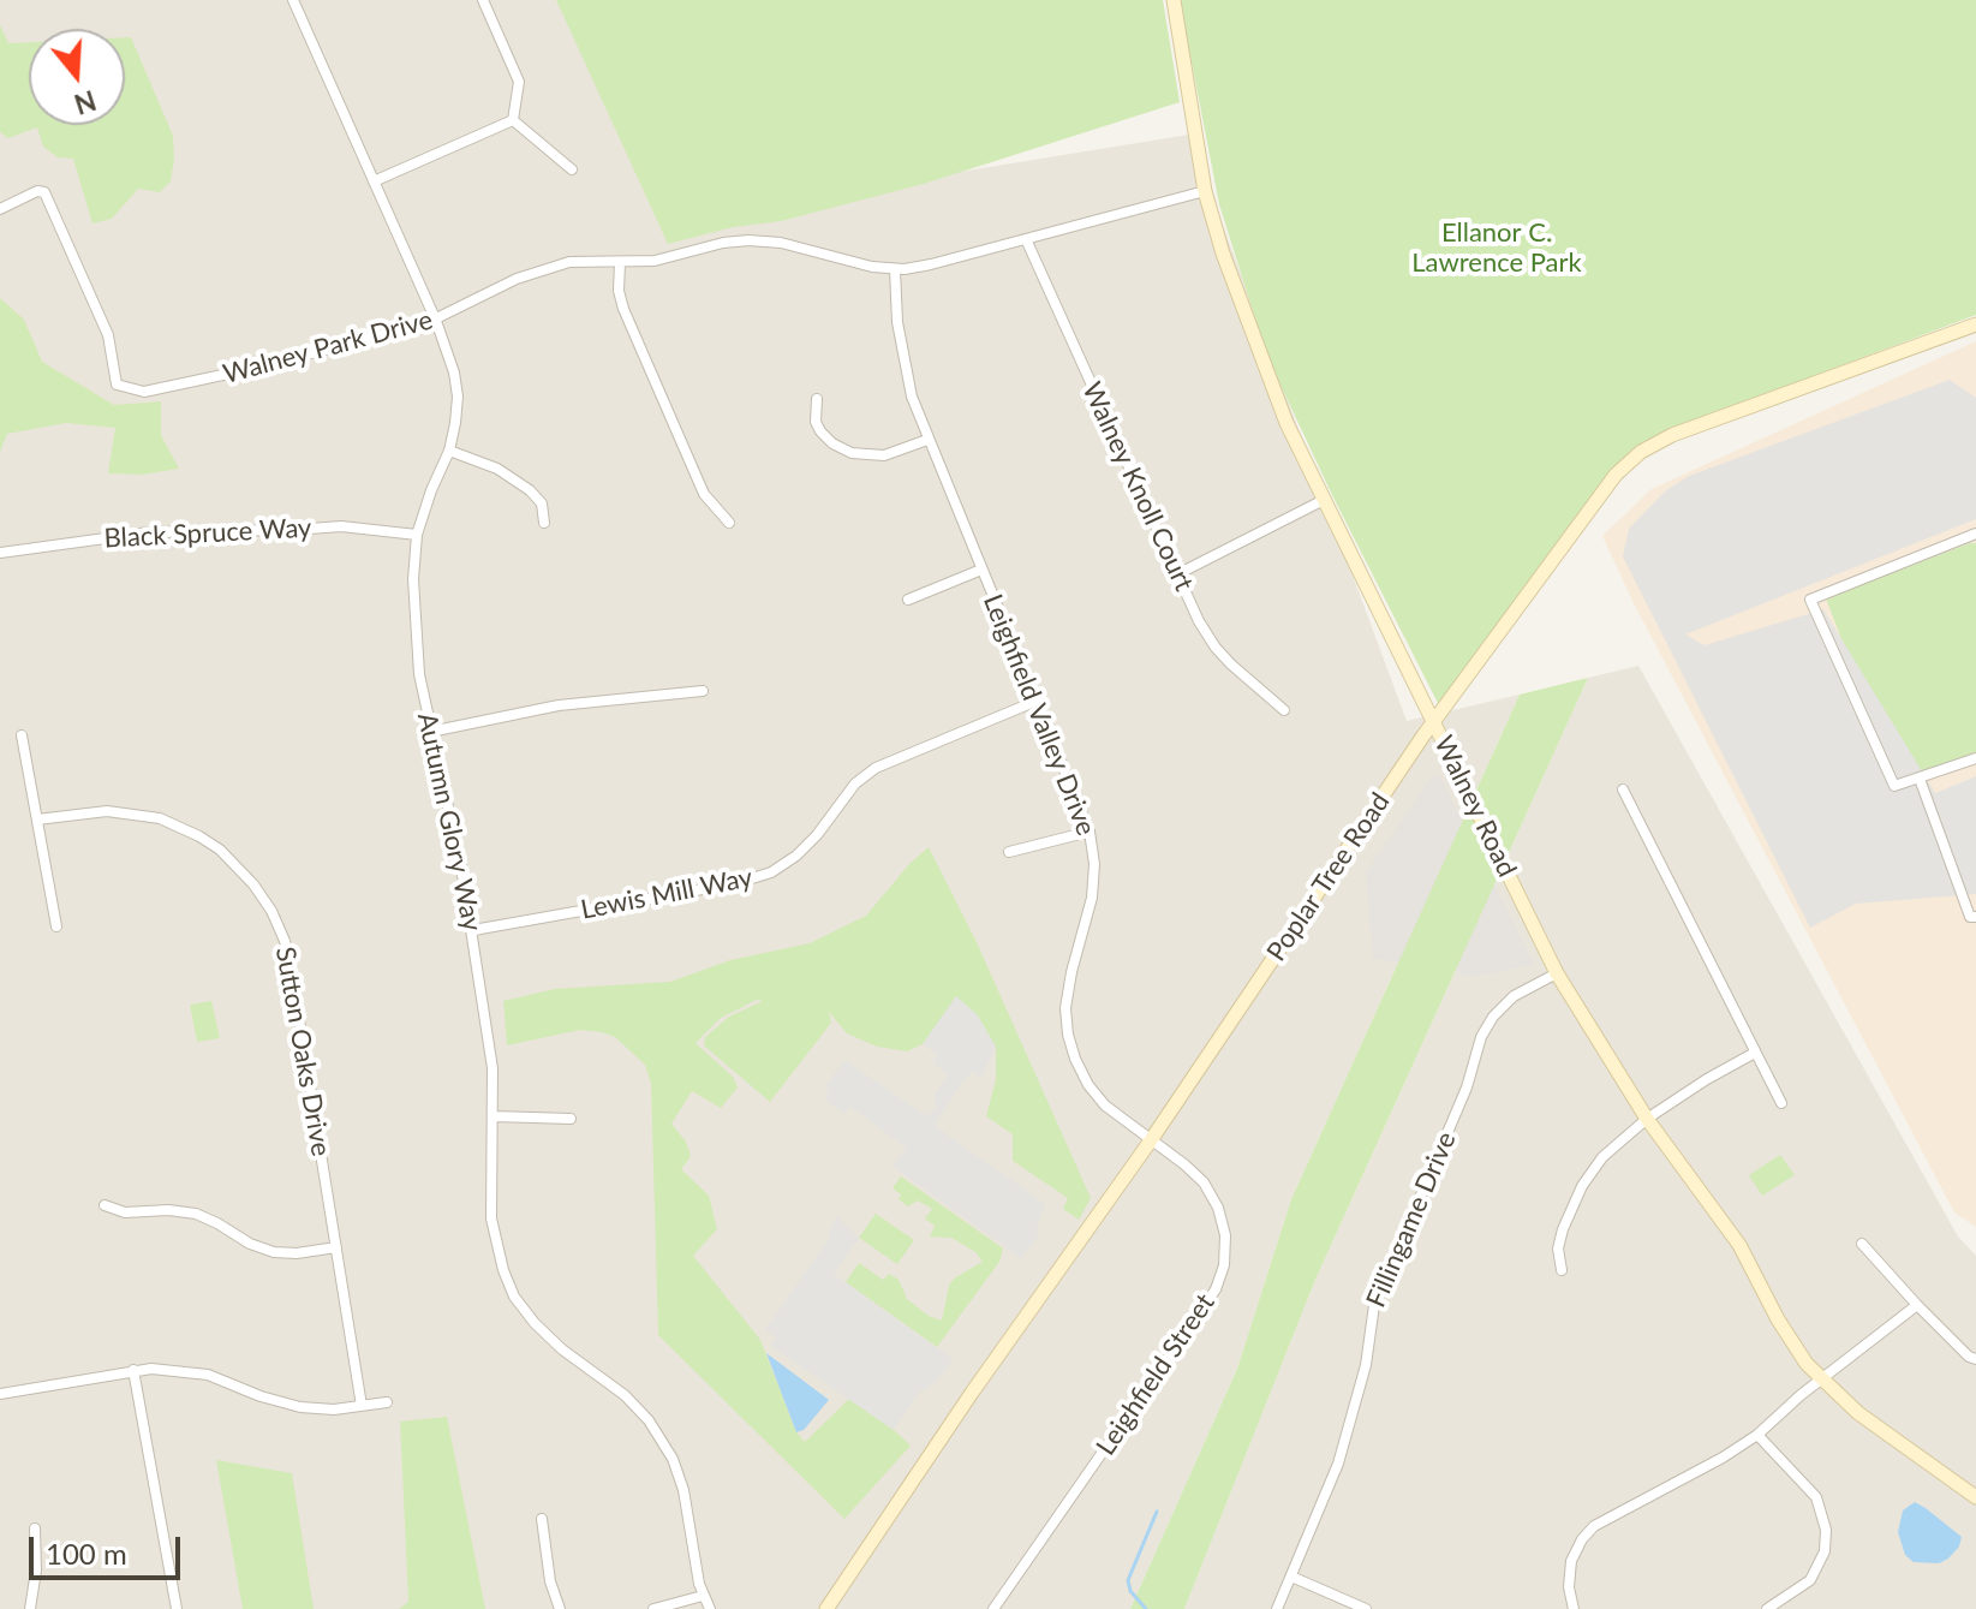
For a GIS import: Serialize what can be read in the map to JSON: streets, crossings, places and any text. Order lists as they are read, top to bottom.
{
  "streets": {
    "main road": ["Walney Road", "Poplar Tree Road"],
    "street": [
      "Walney Park Drive",
      "Walney Knoll Court",
      "Black Spruce Way",
      "Leighfield Valley Drive",
      "Autumn Glory Way",
      "Lewis Mill Way",
      "Sutton Oaks Drive",
      "Fillingame Drive",
      "Leighfield Street"
    ]
  },
  "crossings": [
    ["Walney Park Drive", "Walney Knoll Court"],
    ["Walney Park Drive", "Leighfield Valley Drive"],
    ["Walney Park Drive", "Walney Road"],
    ["Walney Park Drive", "Autumn Glory Way"],
    ["Black Spruce Way", "Autumn Glory Way"],
    ["Leighfield Valley Drive", "Poplar Tree Road"],
    ["Leighfield Valley Drive", "Lewis Mill Way"],
    ["Leighfield Valley Drive", "Leighfield Street"],
    ["Walney Road", "Poplar Tree Road"],
    ["Walney Road", "Fillingame Drive"],
    ["Autumn Glory Way", "Lewis Mill Way"],
    ["Poplar Tree Road", "Leighfield Street"]
  ],
  "parks": ["Ellanor C. Lawrence Park"],
  "scale_bar": "100 m",
  "north": "bottom"
}
